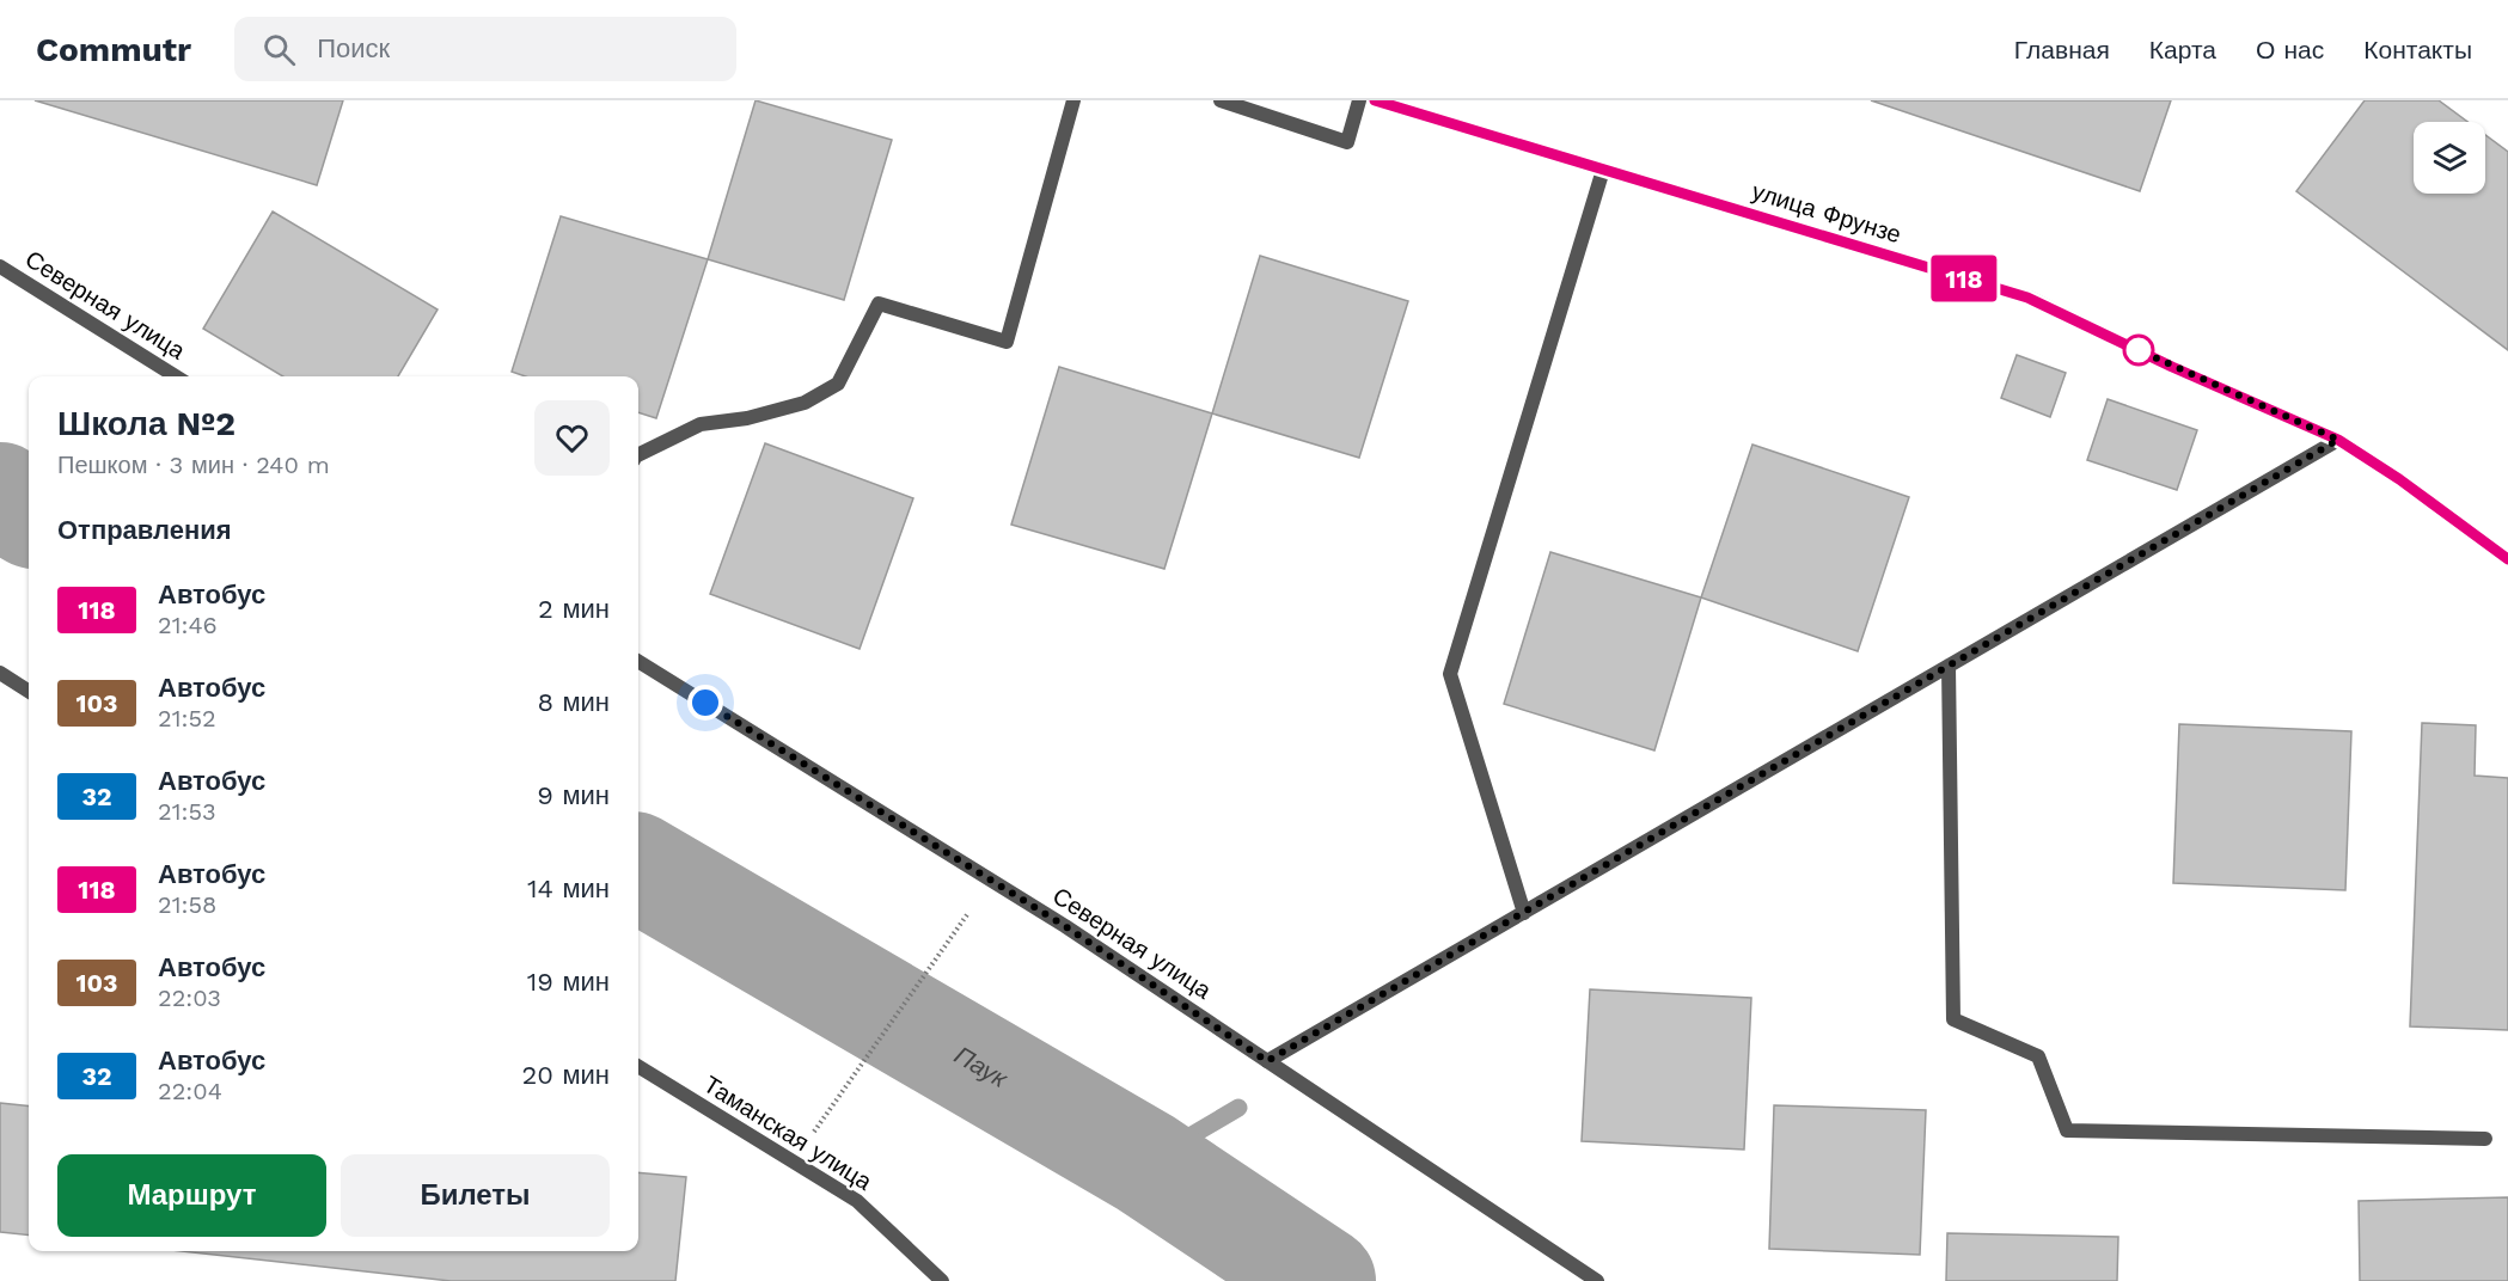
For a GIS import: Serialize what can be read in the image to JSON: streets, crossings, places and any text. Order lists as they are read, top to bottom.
{
  "streets": {
    "street": ["улица Фрунзе", "Северная улица", "Таманская улица"]
  },
  "water": ["Паук"],
  "lines": ["bus line 118"],
  "page": {
    "header": "Commutr",
    "search": "Поиск",
    "nav": [
      "Главная",
      "Карта",
      "О нас",
      "Контакты"
    ],
    "on_map": "118",
    "heading": [
      ["Школа №2", "Пешком · 3 мин · 240 m"],
      "Отправления"
    ],
    "list": [
      {
        "mark": "118",
        "name": "Автобус",
        "note": "21:46",
        "value": "2 мин"
      },
      {
        "mark": "103",
        "name": "Автобус",
        "note": "21:52",
        "value": "8 мин"
      },
      {
        "mark": "32",
        "name": "Автобус",
        "note": "21:53",
        "value": "9 мин"
      },
      {
        "mark": "118",
        "name": "Автобус",
        "note": "21:58",
        "value": "14 мин"
      },
      {
        "mark": "103",
        "name": "Автобус",
        "note": "22:03",
        "value": "19 мин"
      },
      {
        "mark": "32",
        "name": "Автобус",
        "note": "22:04",
        "value": "20 мин"
      }
    ],
    "buttons": ["Маршрут", "Билеты"]
  }
}
